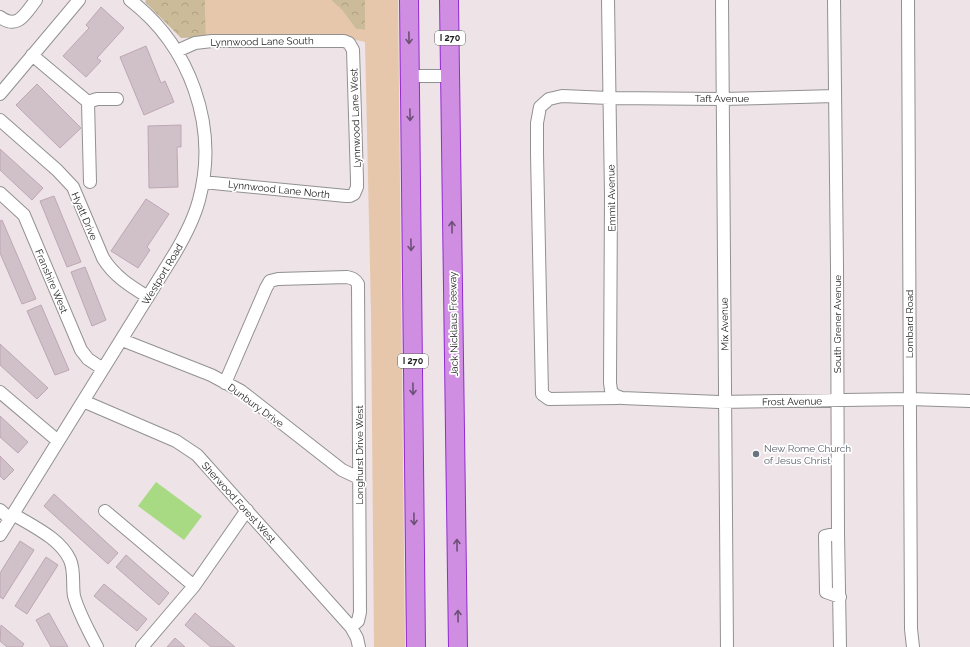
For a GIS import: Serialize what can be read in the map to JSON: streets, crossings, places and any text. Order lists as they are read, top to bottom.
{
  "streets": {
    "highway": ["I 270", "Jack Nicklaus Freeway"],
    "street": [
      "Lynnwood Lane South",
      "Taft Avenue",
      "Lynnwood Lane West",
      "Lynnwood Lane North",
      "Emmit Avenue",
      "Hyatt Drive",
      "Westport Road",
      "Franshire West",
      "Mix Avenue",
      "South Grener Avenue",
      "Lombard Road",
      "Frost Avenue",
      "Dunbury Drive",
      "Longhurst Drive West",
      "Sherwood Forest West"
    ]
  },
  "crossings": [
    ["Lynnwood Lane South", "Lynnwood Lane West"],
    ["Lynnwood Lane South", "Westport Road"],
    ["Taft Avenue", "Emmit Avenue"],
    ["Taft Avenue", "Mix Avenue"],
    ["Taft Avenue", "South Grener Avenue"],
    ["Taft Avenue", "Frost Avenue"],
    ["Lynnwood Lane West", "Lynnwood Lane North"],
    ["Lynnwood Lane North", "Westport Road"],
    ["Emmit Avenue", "Frost Avenue"],
    ["Hyatt Drive", "Westport Road"],
    ["Westport Road", "Franshire West"],
    ["Westport Road", "Dunbury Drive"],
    ["Westport Road", "Sherwood Forest West"],
    ["Mix Avenue", "Frost Avenue"],
    ["South Grener Avenue", "Frost Avenue"],
    ["Lombard Road", "Frost Avenue"],
    ["Dunbury Drive", "Longhurst Drive West"],
    ["Longhurst Drive West", "Sherwood Forest West"]
  ],
  "places": ["New Rome Church of Jesus Christ"]
}
